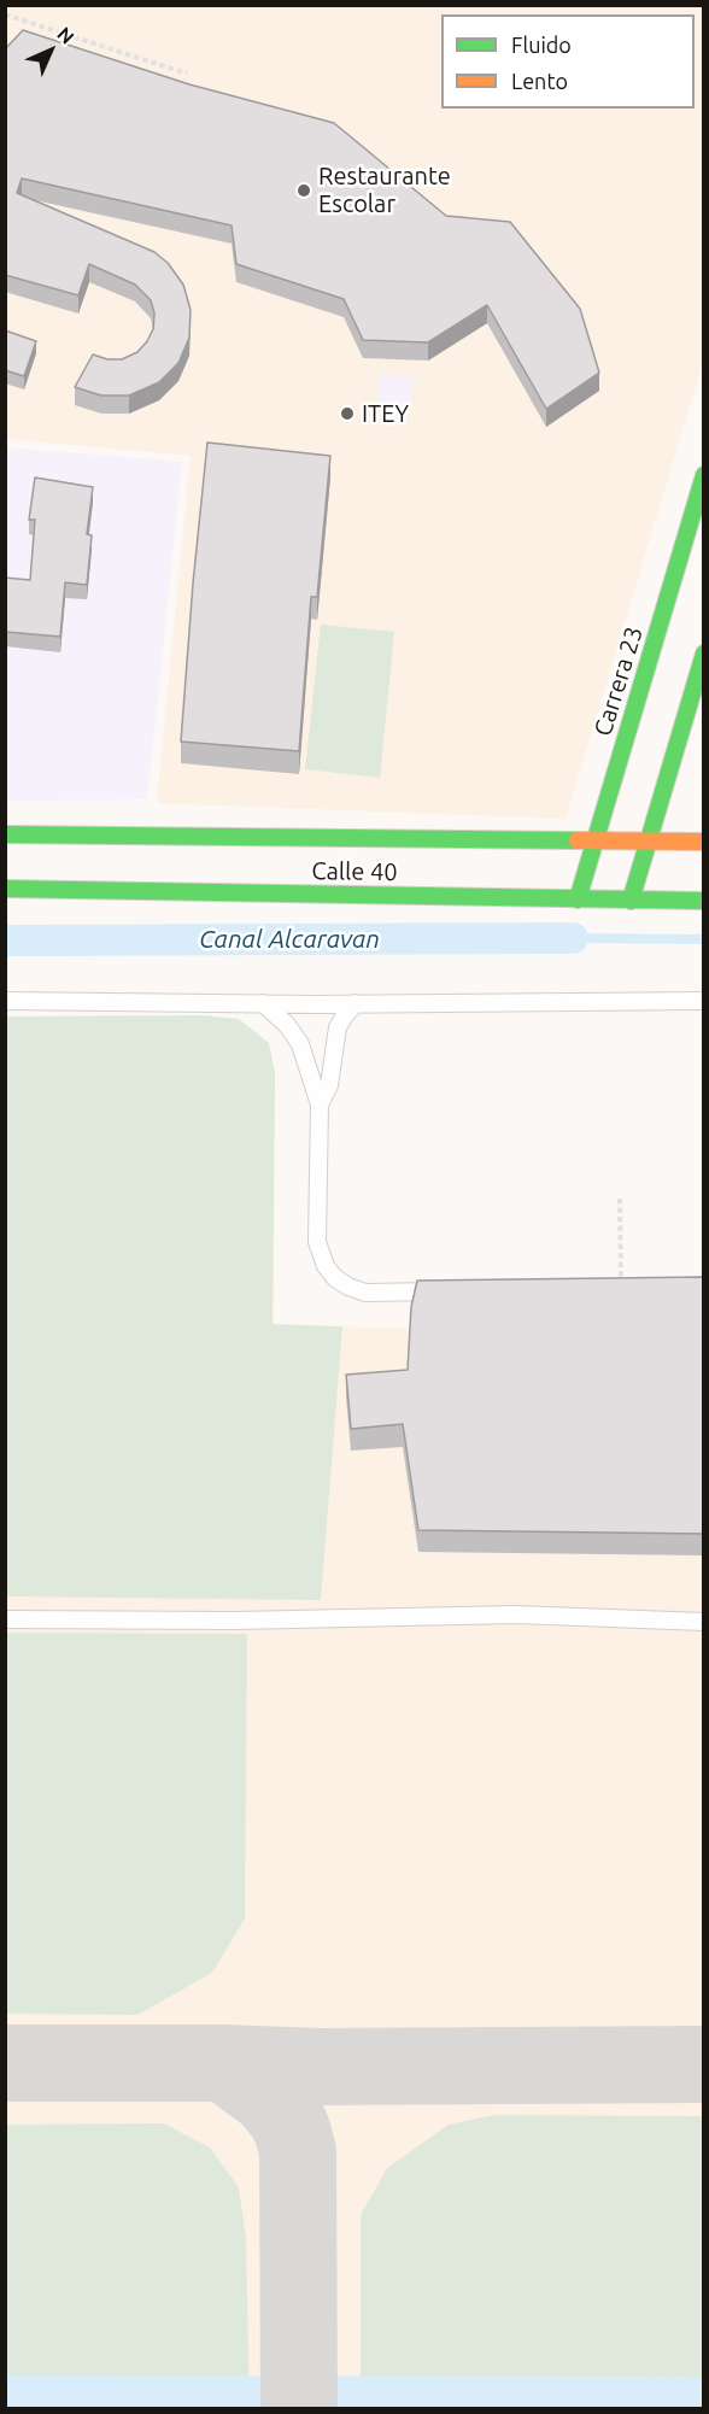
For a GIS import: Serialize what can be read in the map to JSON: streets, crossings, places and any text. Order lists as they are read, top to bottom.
{
  "streets": {
    "main road": ["Carrera 23", "Calle 40"]
  },
  "crossings": [
    ["Carrera 23", "Calle 40"]
  ],
  "water": ["Canal Alcaravan"],
  "places": ["Restaurante Escolar", "ITEY"],
  "legend": ["Fluido", "Lento"],
  "north": "top right"
}
